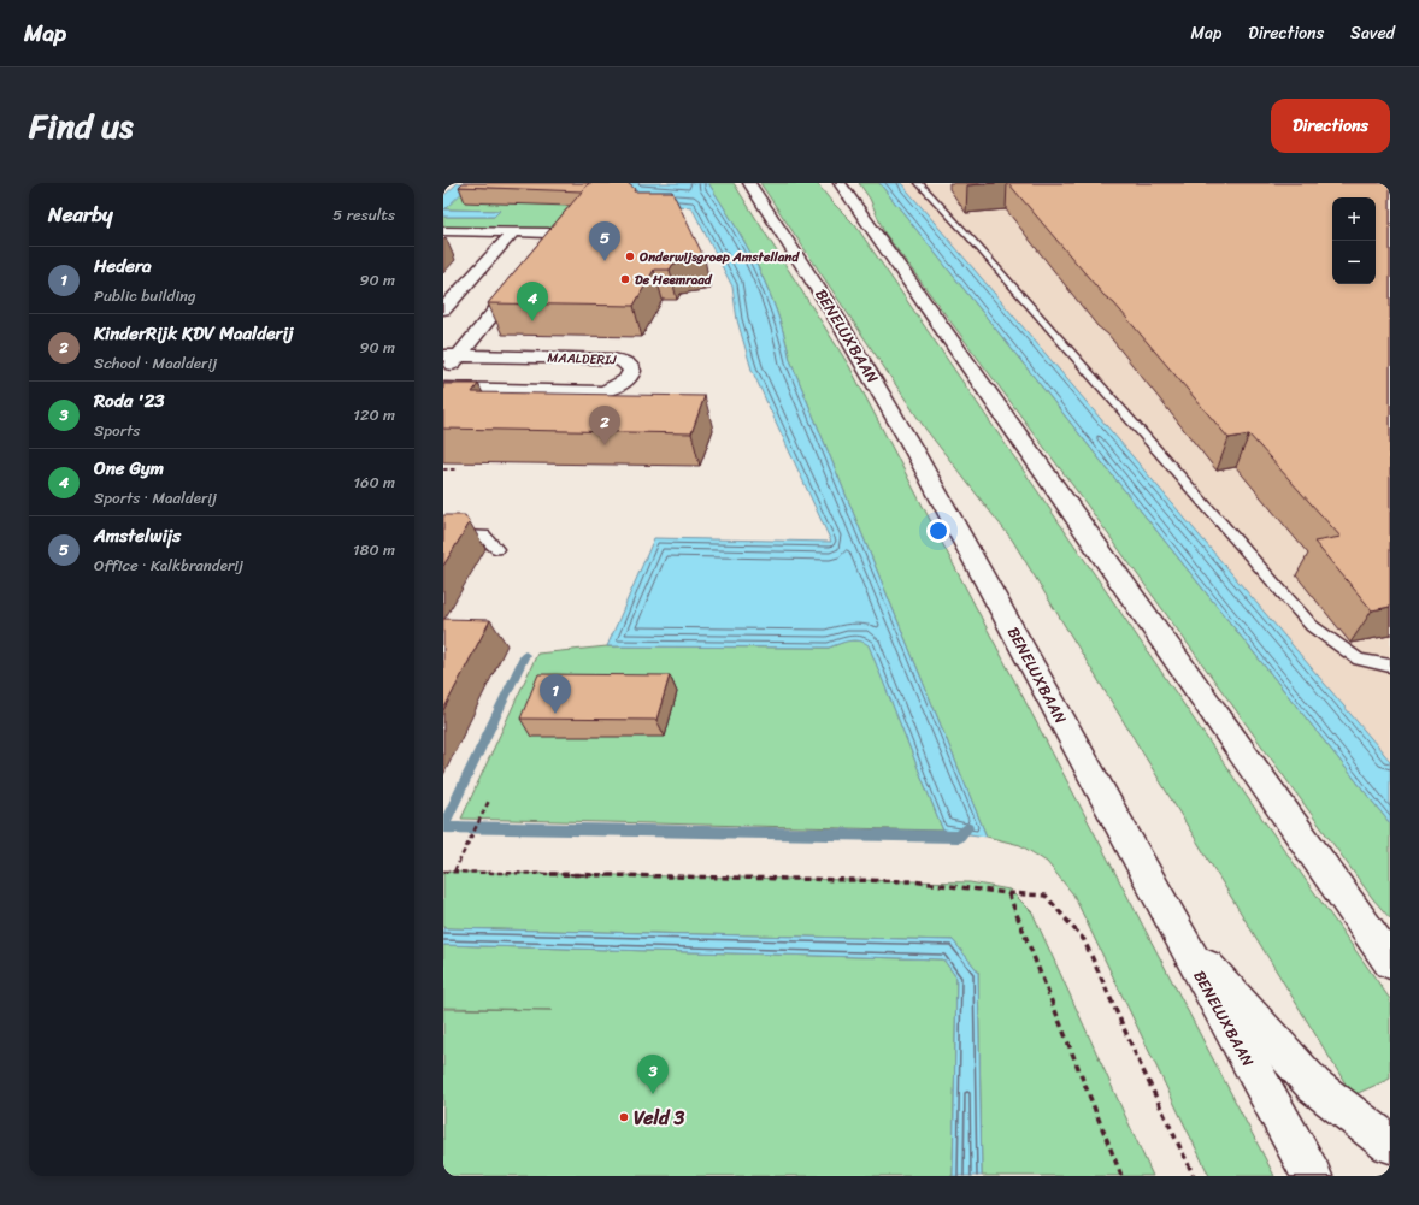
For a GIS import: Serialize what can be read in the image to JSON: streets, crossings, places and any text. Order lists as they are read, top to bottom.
{
  "streets": {
    "main road": ["BENELUXBAAN", "MAALDERIJ"]
  },
  "places": ["Onderwijsgroep Amstelland", "De Heemraad", "Veld 3"],
  "page": {
    "header": "Map",
    "nav": ["Map", "Directions", "Saved"],
    "title": "Find us",
    "buttons": "Directions",
    "heading": ["Nearby", "5 results"],
    "map_buttons": ["+", "−"],
    "pins": [
      "5",
      "4",
      "2",
      "1",
      "3"
    ],
    "list": [
      {
        "mark": "1",
        "name": "Hedera",
        "note": "Public building",
        "value": "90 m"
      },
      {
        "mark": "2",
        "name": "KinderRijk KDV Maalderij",
        "note": "School · Maalderij",
        "value": "90 m"
      },
      {
        "mark": "3",
        "name": "Roda '23",
        "note": "Sports",
        "value": "120 m"
      },
      {
        "mark": "4",
        "name": "One Gym",
        "note": "Sports · Maalderij",
        "value": "160 m"
      },
      {
        "mark": "5",
        "name": "Amstelwijs",
        "note": "Office · Kalkbranderij",
        "value": "180 m"
      }
    ]
  }
}
